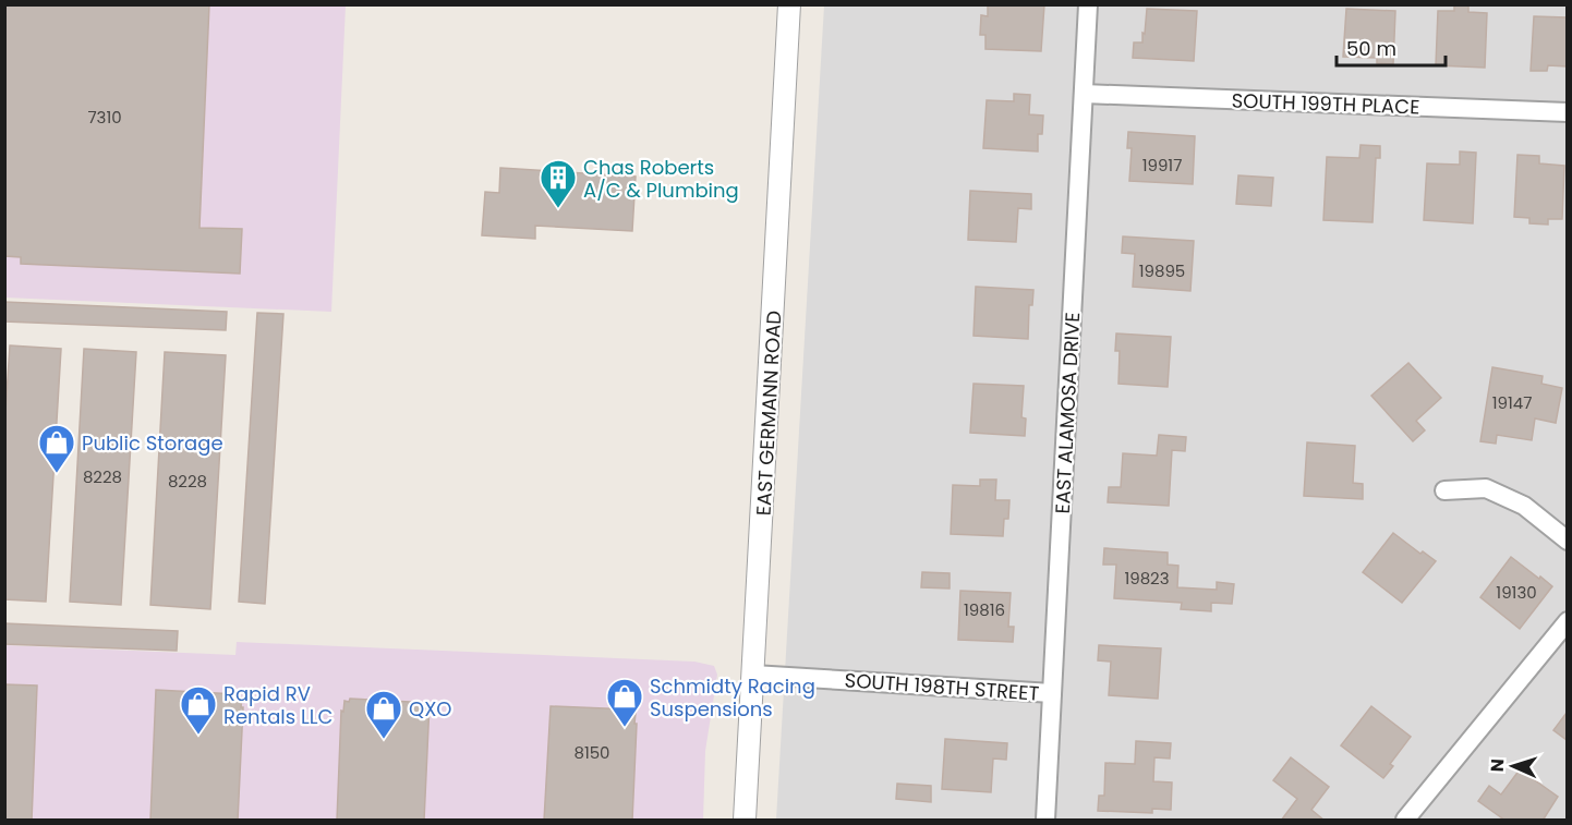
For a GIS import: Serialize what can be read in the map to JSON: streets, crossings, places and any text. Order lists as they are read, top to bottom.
{
  "streets": {
    "street": [
      "SOUTH 199TH PLACE",
      "EAST GERMANN ROAD",
      "EAST ALAMOSA DRIVE",
      "SOUTH 198TH STREET"
    ]
  },
  "crossings": [
    ["SOUTH 199TH PLACE", "EAST ALAMOSA DRIVE"],
    ["EAST GERMANN ROAD", "SOUTH 198TH STREET"],
    ["EAST ALAMOSA DRIVE", "SOUTH 198TH STREET"]
  ],
  "places": {
    "building": ["Chas Roberts A/C & Plumbing"],
    "shop": [
      "Public Storage",
      "Schmidty Racing Suspensions",
      "Rapid RV Rentals LLC",
      "QXO"
    ]
  },
  "house_numbers": [
    "7310",
    "19917",
    "19895",
    "19147",
    "8228",
    "8228",
    "19823",
    "19130",
    "19816",
    "8150"
  ],
  "scale_bar": "50 m",
  "north": "left"
}
